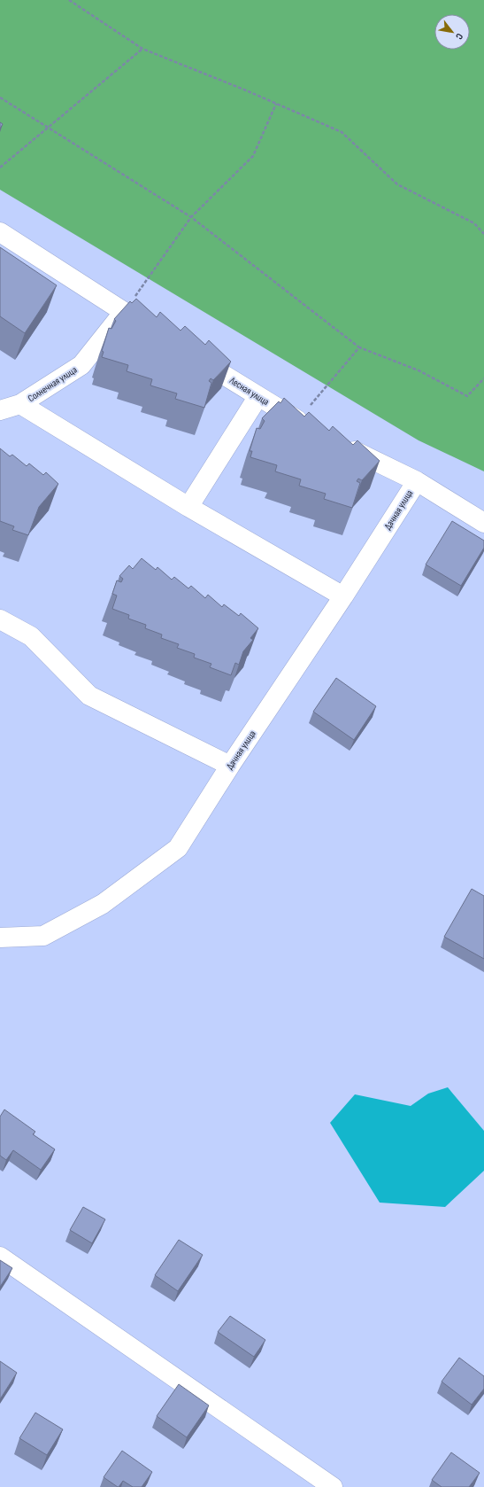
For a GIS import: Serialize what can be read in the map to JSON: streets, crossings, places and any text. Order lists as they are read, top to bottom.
{
  "streets": {
    "street": ["Солнечная улица", "Лесная улица", "Дачная улица"]
  },
  "north": "bottom right"
}
